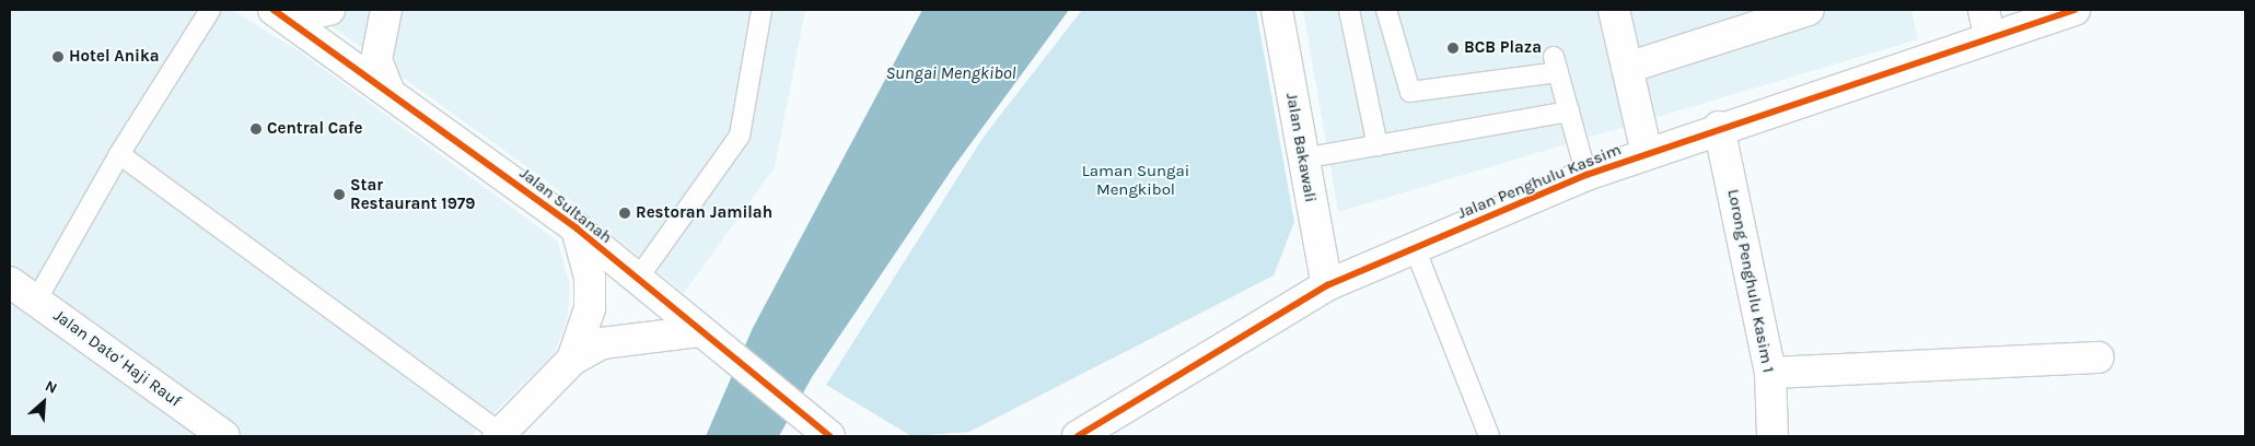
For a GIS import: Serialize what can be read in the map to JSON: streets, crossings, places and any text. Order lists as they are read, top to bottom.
{
  "streets": {
    "street": [
      "Jalan Bakawali",
      "Jalan Penghulu Kassim",
      "Jalan Sultanah",
      "Lorong Penghulu Kasim 1",
      "Jalan Dato' Haji Rauf"
    ]
  },
  "crossings": [
    ["Jalan Bakawali", "Jalan Penghulu Kassim"],
    ["Jalan Penghulu Kassim", "Lorong Penghulu Kasim 1"]
  ],
  "water": ["Sungai Mengkibol"],
  "parks": ["Laman Sungai Mengkibol"],
  "places": [
    "BCB Plaza",
    "Hotel Anika",
    "Central Cafe",
    "Star Restaurant 1979",
    "Restoran Jamilah"
  ],
  "north": "top right"
}
